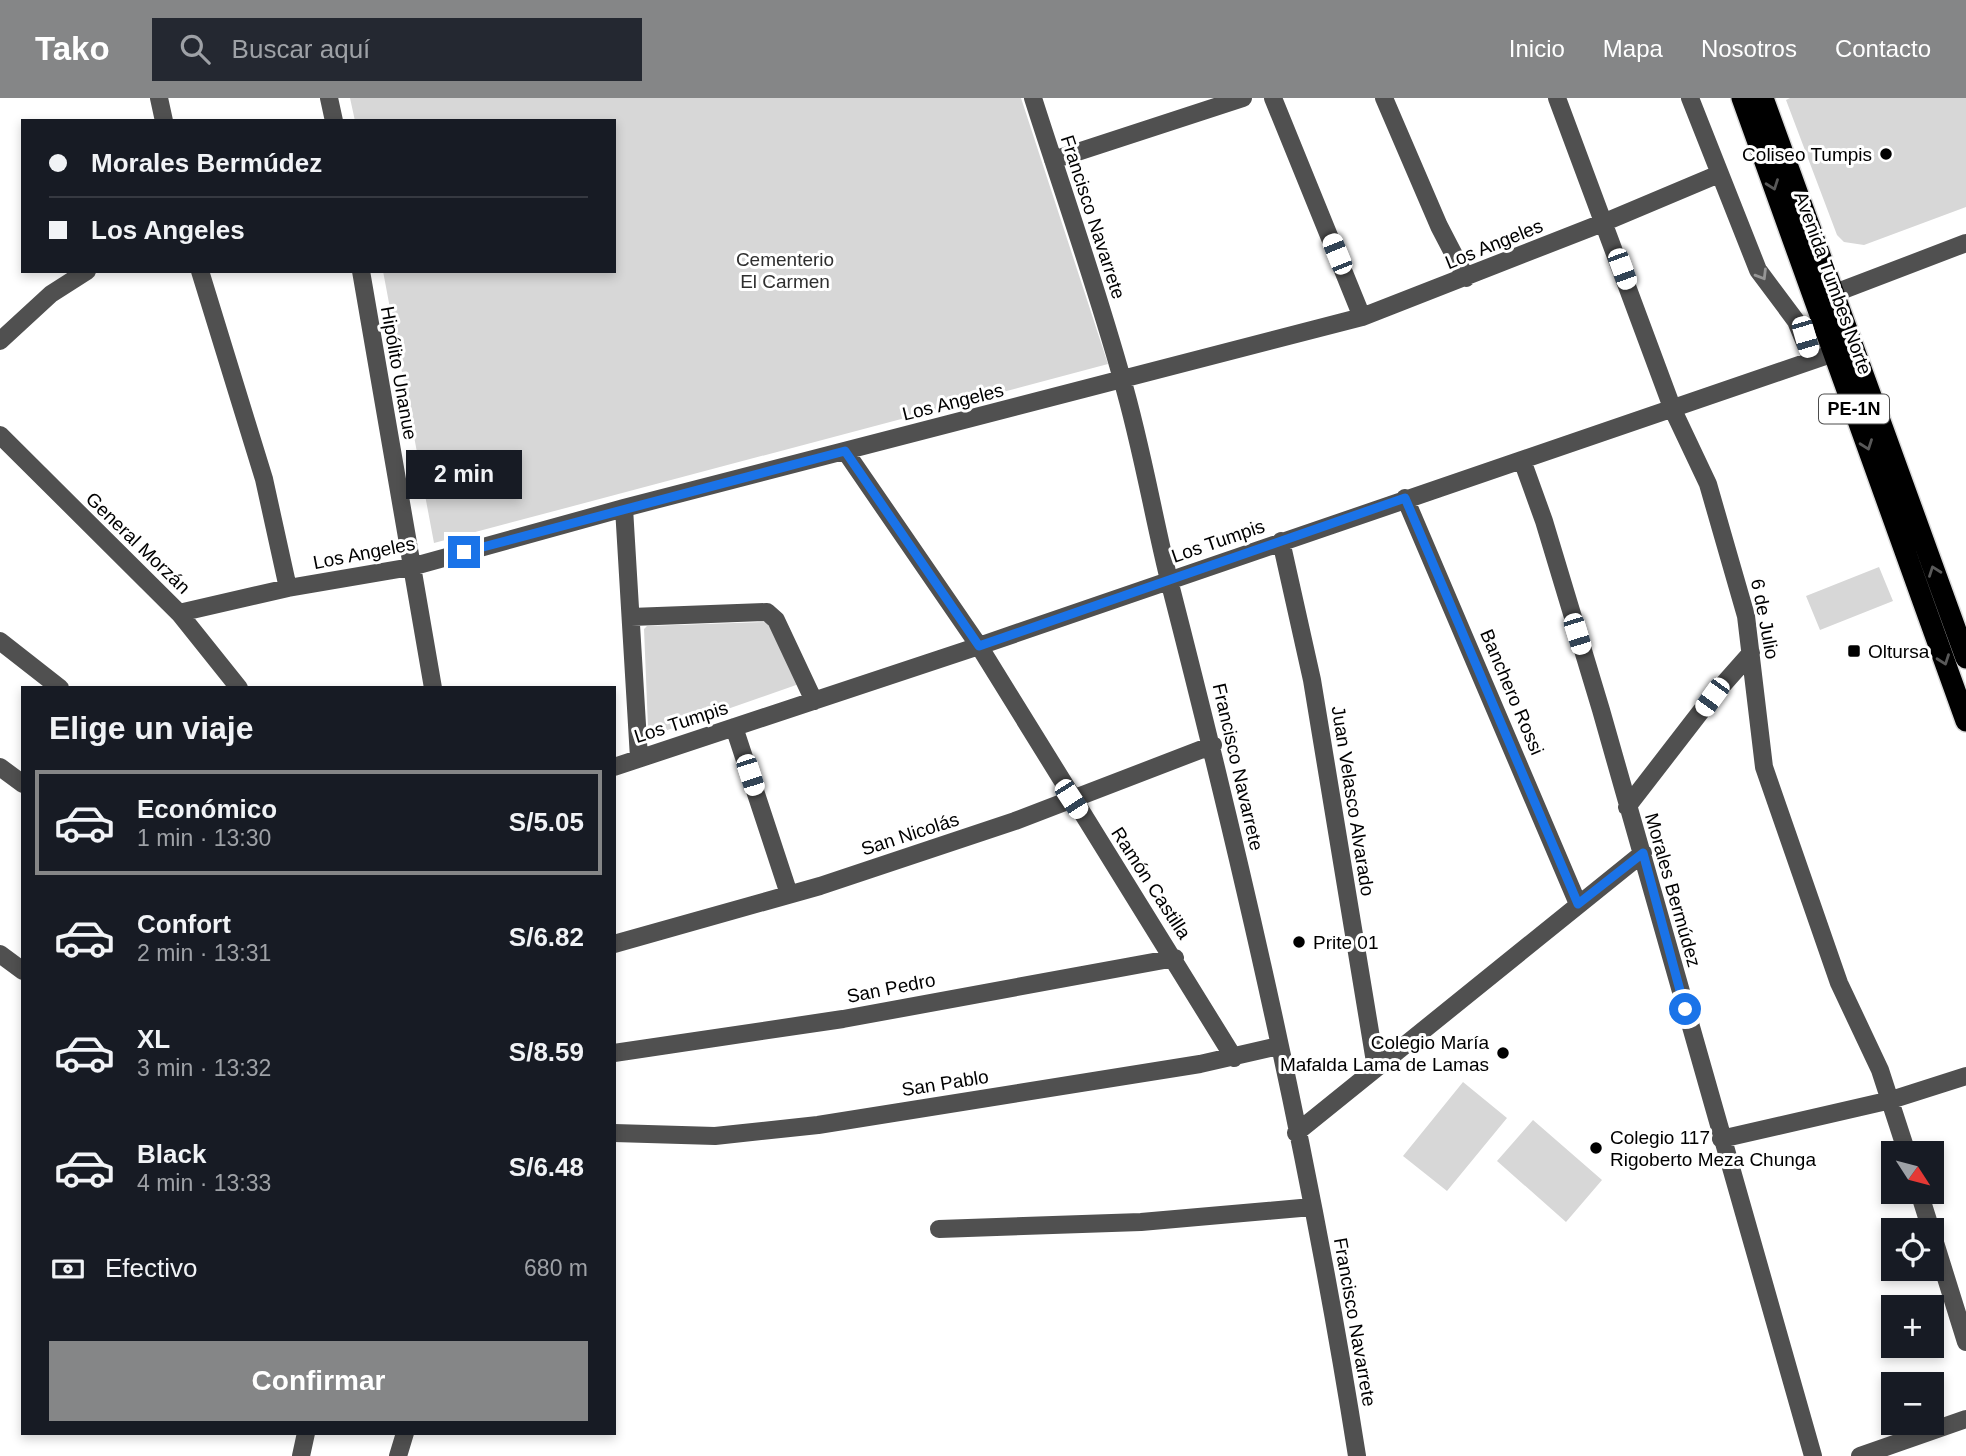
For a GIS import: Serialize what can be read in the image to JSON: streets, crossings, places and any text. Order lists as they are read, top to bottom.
{
  "streets": {
    "highway": ["Avenida Tumbes Norte", "PE-1N"],
    "street": [
      "Francisco Navarrete",
      "Los Angeles",
      "Hipólito Unanue",
      "Los Tumpis",
      "General Morzán",
      "6 de Julio",
      "Banchero Rossi",
      "Juan Velasco Alvarado",
      "San Nicolás",
      "Ramón Castilla",
      "Morales Bermúdez",
      "San Pedro",
      "San Pablo"
    ]
  },
  "crossings": [
    ["Francisco Navarrete", "Los Angeles"],
    ["Francisco Navarrete", "Los Tumpis"],
    ["Francisco Navarrete", "San Nicolás"],
    ["Francisco Navarrete", "San Pablo"],
    ["Los Angeles", "Hipólito Unanue"],
    ["Los Angeles", "General Morzán"],
    ["Los Angeles", "6 de Julio"],
    ["Los Angeles", "Ramón Castilla"],
    ["Avenida Tumbes Norte", "Los Tumpis"],
    ["Los Tumpis", "6 de Julio"],
    ["Los Tumpis", "Banchero Rossi"],
    ["Los Tumpis", "Juan Velasco Alvarado"],
    ["Los Tumpis", "Ramón Castilla"],
    ["Los Tumpis", "Morales Bermúdez"],
    ["San Nicolás", "Ramón Castilla"],
    ["Ramón Castilla", "San Pedro"],
    ["Ramón Castilla", "San Pablo"]
  ],
  "parks": ["Cementerio El Carmen"],
  "places": {
    "other": [
      "Coliseo Tumpis",
      "Prite 01",
      "Colegio María Mafalda Lama de Lamas",
      "Colegio 117 Rigoberto Meza Chunga"
    ],
    "transit": ["Oltursa"]
  },
  "north": "bottom right",
  "page": {
    "header": "Tako",
    "search": "Buscar aquí",
    "nav": [
      "Inicio",
      "Mapa",
      "Nosotros",
      "Contacto"
    ],
    "banner": ["Morales Bermúdez", "Los Angeles"],
    "bubble": "2 min",
    "heading": "Elige un viaje",
    "list": [
      {
        "name": "Económico",
        "note": "1 min · 13:30",
        "value": "S/5.05"
      },
      {
        "name": "Confort",
        "note": "2 min · 13:31",
        "value": "S/6.82"
      },
      {
        "name": "XL",
        "note": "3 min · 13:32",
        "value": "S/8.59"
      },
      {
        "name": "Black",
        "note": "4 min · 13:33",
        "value": "S/6.48"
      }
    ],
    "map_buttons": ["+", "−"],
    "pay": ["Efectivo", "680 m"],
    "buttons": "Confirmar"
  }
}
